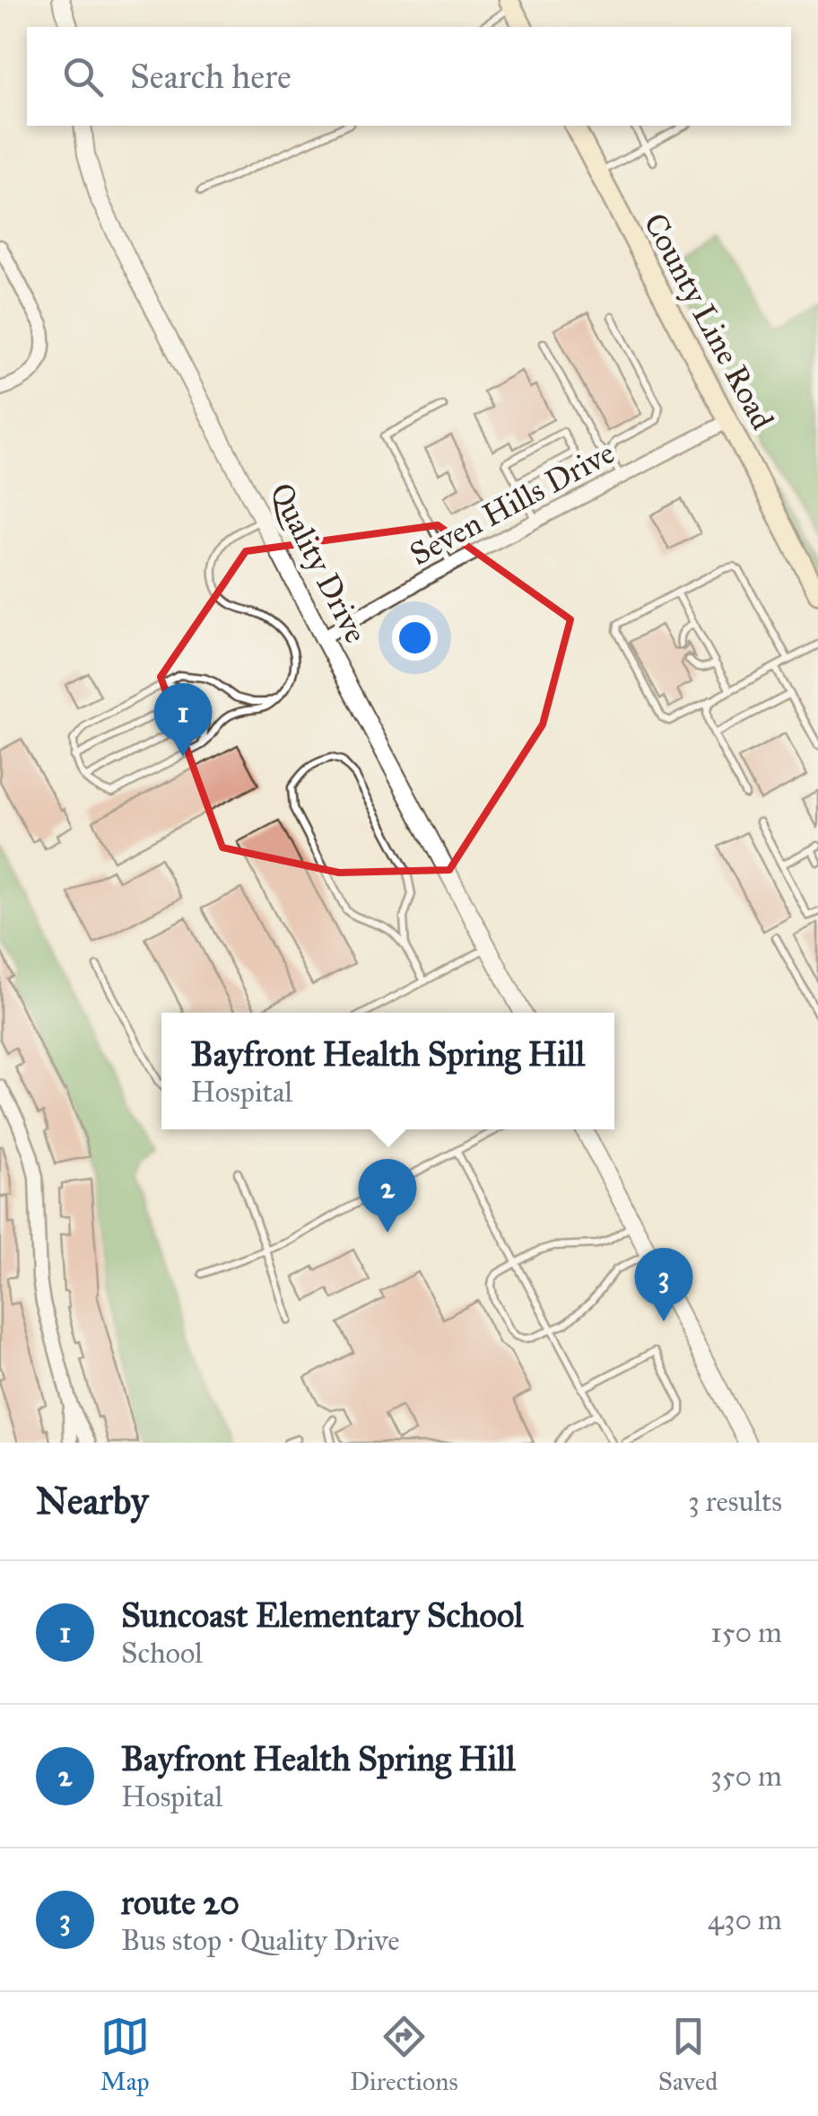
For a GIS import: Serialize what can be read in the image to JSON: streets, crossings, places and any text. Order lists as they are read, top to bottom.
{
  "streets": {
    "main road": ["County Line Road"],
    "street": ["Seven Hills Drive", "Quality Drive"]
  },
  "crossings": [
    ["County Line Road", "Seven Hills Drive"],
    ["Seven Hills Drive", "Quality Drive"]
  ],
  "page": {
    "search": "Search here",
    "pins": ["1", "2", "3"],
    "popup": ["Bayfront Health Spring Hill", "Hospital"],
    "heading": ["Nearby", "3 results"],
    "list": [
      {
        "mark": "1",
        "name": "Suncoast Elementary School",
        "note": "School",
        "value": "150 m"
      },
      {
        "mark": "2",
        "name": "Bayfront Health Spring Hill",
        "note": "Hospital",
        "value": "350 m"
      },
      {
        "mark": "3",
        "name": "route 20",
        "note": "Bus stop · Quality Drive",
        "value": "430 m"
      }
    ],
    "nav": ["Map", "Directions", "Saved"]
  }
}
